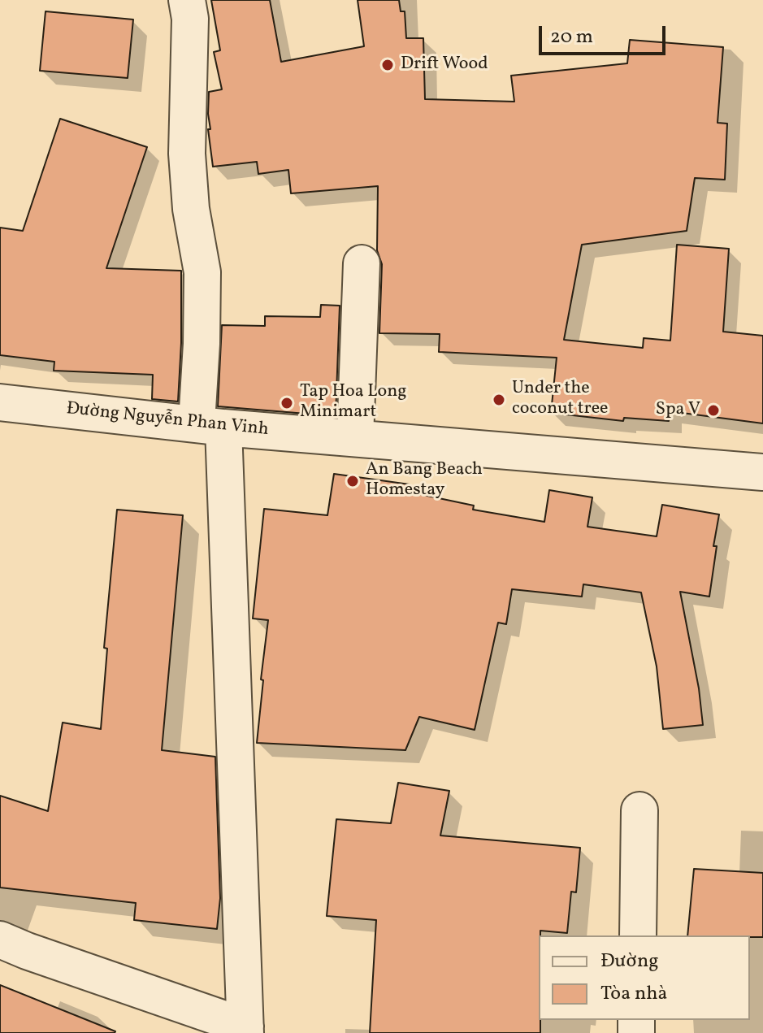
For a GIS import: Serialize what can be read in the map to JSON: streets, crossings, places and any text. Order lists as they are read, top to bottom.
{
  "streets": {
    "street": ["Đường Nguyễn Phan Vinh"]
  },
  "places": [
    "Drift Wood",
    "Under the coconut tree",
    "Tap Hoa Long Minimart",
    "Spa V",
    "An Bang Beach Homestay"
  ],
  "legend": ["Đường", "Tòa nhà"],
  "scale_bar": "20 m"
}
